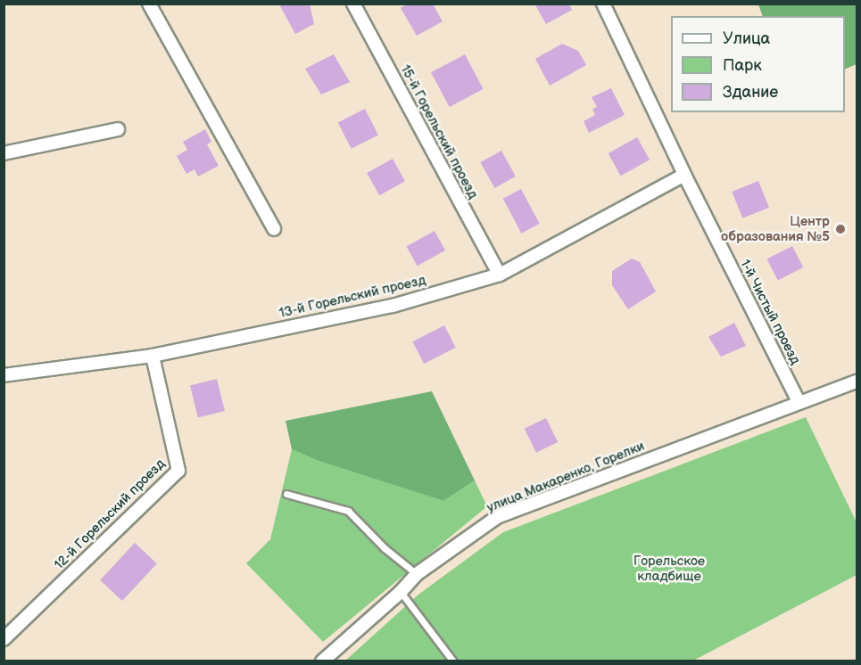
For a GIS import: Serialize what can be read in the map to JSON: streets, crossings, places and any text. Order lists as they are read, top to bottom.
{
  "streets": {
    "street": [
      "15-й Горельский проезд",
      "13-й Горельский проезд",
      "1-й Чистый проезд",
      "улица Макаренко, Горелки",
      "12-й Горельский проезд"
    ]
  },
  "crossings": [
    ["15-й Горельский проезд", "13-й Горельский проезд"],
    ["13-й Горельский проезд", "1-й Чистый проезд"],
    ["13-й Горельский проезд", "12-й Горельский проезд"],
    ["1-й Чистый проезд", "улица Макаренко, Горелки"]
  ],
  "parks": ["Горельское кладбище"],
  "places": ["Центр образования №5"],
  "legend": ["Улица", "Парк", "Здание"]
}
